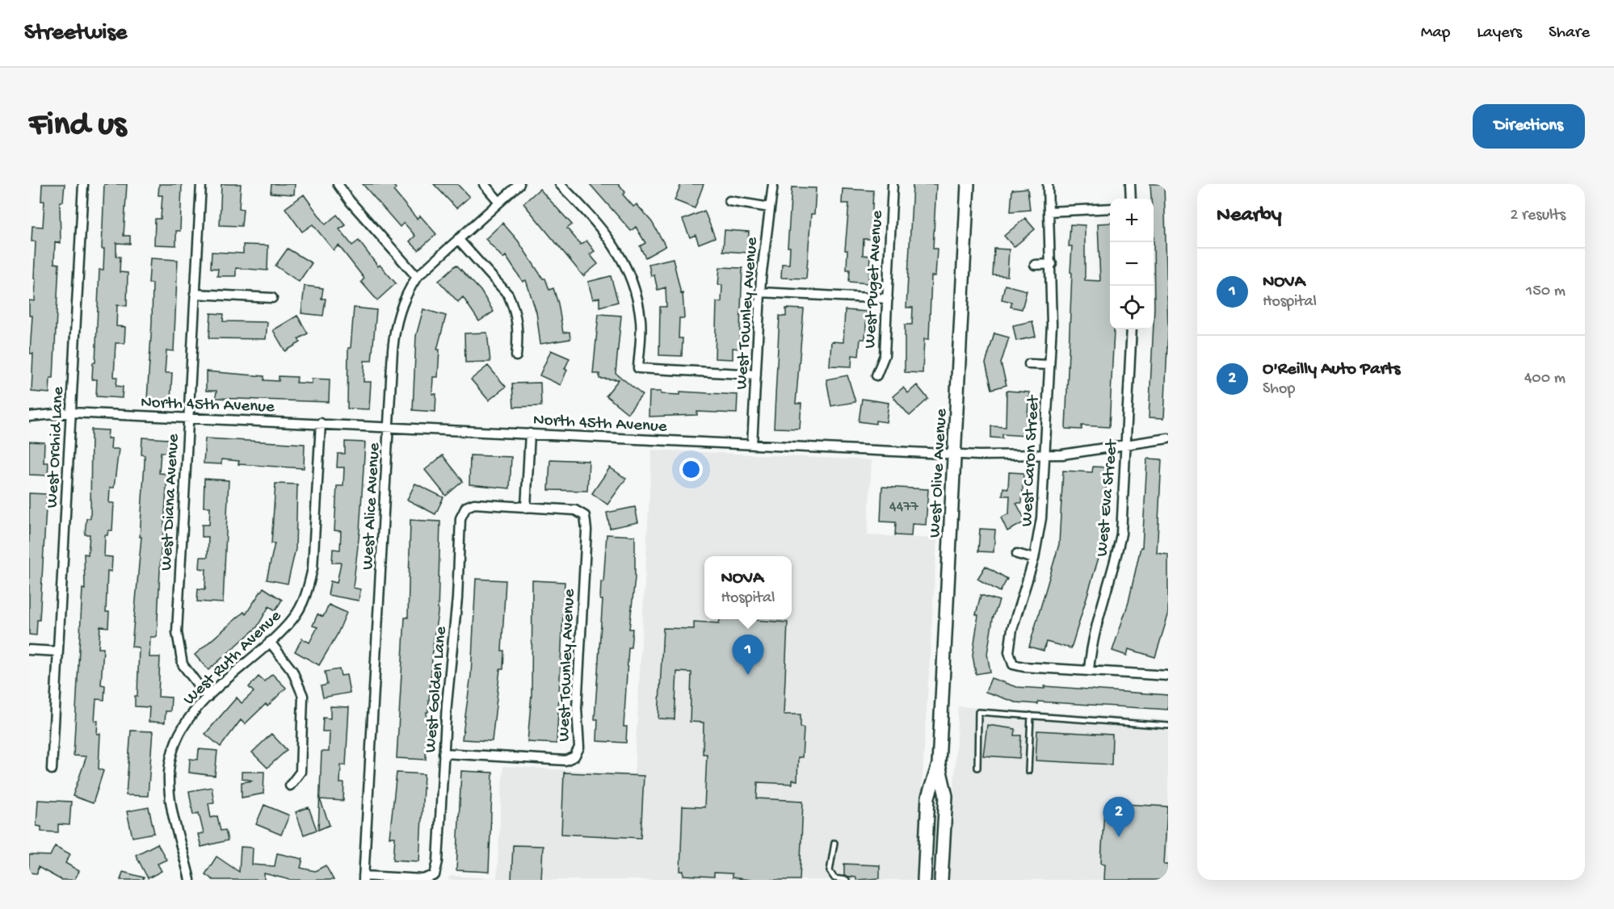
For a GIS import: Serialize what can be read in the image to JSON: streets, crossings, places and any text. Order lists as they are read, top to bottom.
{
  "streets": {
    "main road": ["West Olive Avenue"],
    "street": [
      "West Puget Avenue",
      "West Townley Avenue",
      "North 45th Avenue",
      "West Orchid Lane",
      "West Caron Street",
      "West Eva Street",
      "West Diana Avenue",
      "West Alice Avenue",
      "West Ruth Avenue",
      "West Golden Lane"
    ]
  },
  "crossings": [
    ["West Townley Avenue", "North 45th Avenue"],
    ["West Townley Avenue", "West Golden Lane"],
    ["North 45th Avenue", "West Orchid Lane"],
    ["North 45th Avenue", "West Caron Street"],
    ["North 45th Avenue", "West Olive Avenue"],
    ["North 45th Avenue", "West Eva Street"],
    ["North 45th Avenue", "West Diana Avenue"],
    ["North 45th Avenue", "West Alice Avenue"],
    ["North 45th Avenue", "West Ruth Avenue"],
    ["West Caron Street", "West Eva Street"],
    ["West Diana Avenue", "West Ruth Avenue"],
    ["West Alice Avenue", "West Golden Lane"]
  ],
  "house_numbers": ["4477"],
  "page": {
    "header": "Streetwise",
    "nav": ["Map", "Layers", "Share"],
    "buttons": "Directions",
    "title": "Find us",
    "heading": ["Nearby", "2 results"],
    "map_buttons": ["+", "−"],
    "list": [
      {
        "mark": "1",
        "name": "NOVA",
        "note": "Hospital",
        "value": "150 m"
      },
      {
        "mark": "2",
        "name": "O'Reilly Auto Parts",
        "note": "Shop",
        "value": "400 m"
      }
    ],
    "popup": ["NOVA", "Hospital"],
    "pins": ["1", "2"]
  }
}
